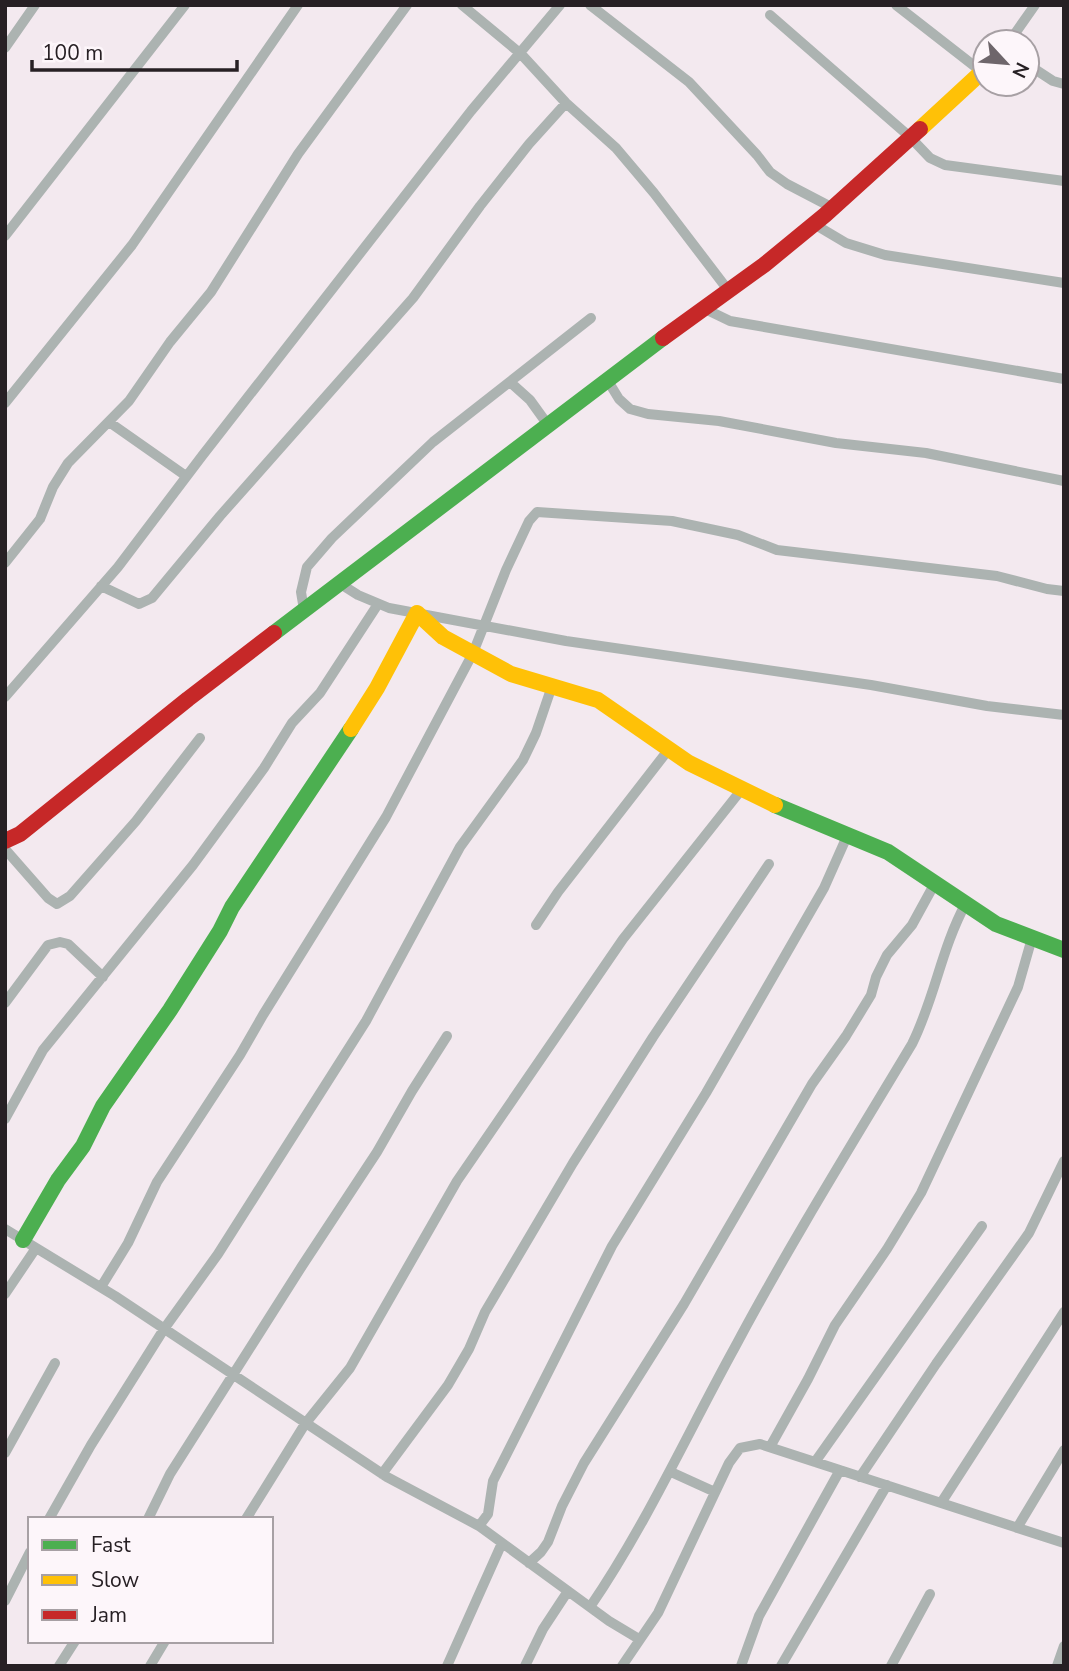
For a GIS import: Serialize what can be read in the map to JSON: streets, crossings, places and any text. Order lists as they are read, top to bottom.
{
  "legend": ["Fast", "Slow", "Jam"],
  "scale_bar": "100 m",
  "north": "bottom right"
}
